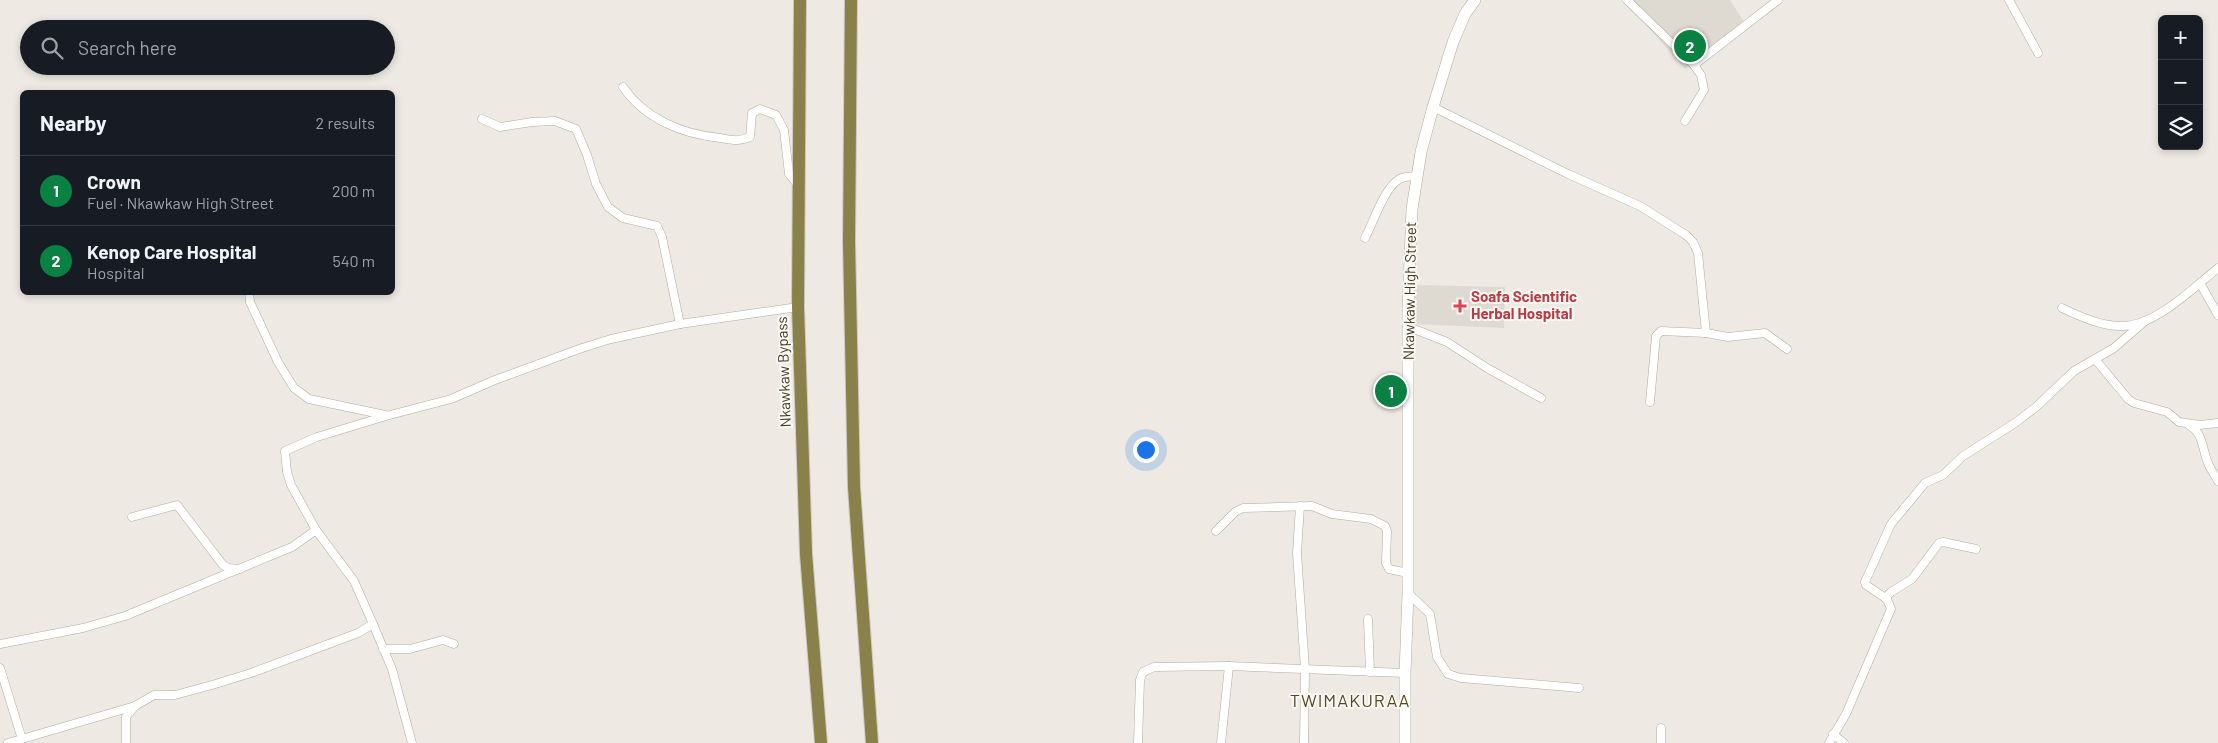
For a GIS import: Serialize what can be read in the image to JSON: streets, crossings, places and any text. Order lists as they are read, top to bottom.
{
  "streets": {
    "highway": ["Nkawkaw Bypass"],
    "main road": ["Nkawkaw High Street"]
  },
  "districts": ["TWIMAKURAA"],
  "places": {
    "health": ["Soafa Scientific Herbal Hospital"]
  },
  "page": {
    "map_buttons": ["+", "−"],
    "search": "Search here",
    "pins": ["2", "1"],
    "heading": ["Nearby", "2 results"],
    "list": [
      {
        "mark": "1",
        "name": "Crown",
        "note": "Fuel · Nkawkaw High Street",
        "value": "200 m"
      },
      {
        "mark": "2",
        "name": "Kenop Care Hospital",
        "note": "Hospital",
        "value": "540 m"
      }
    ]
  }
}
